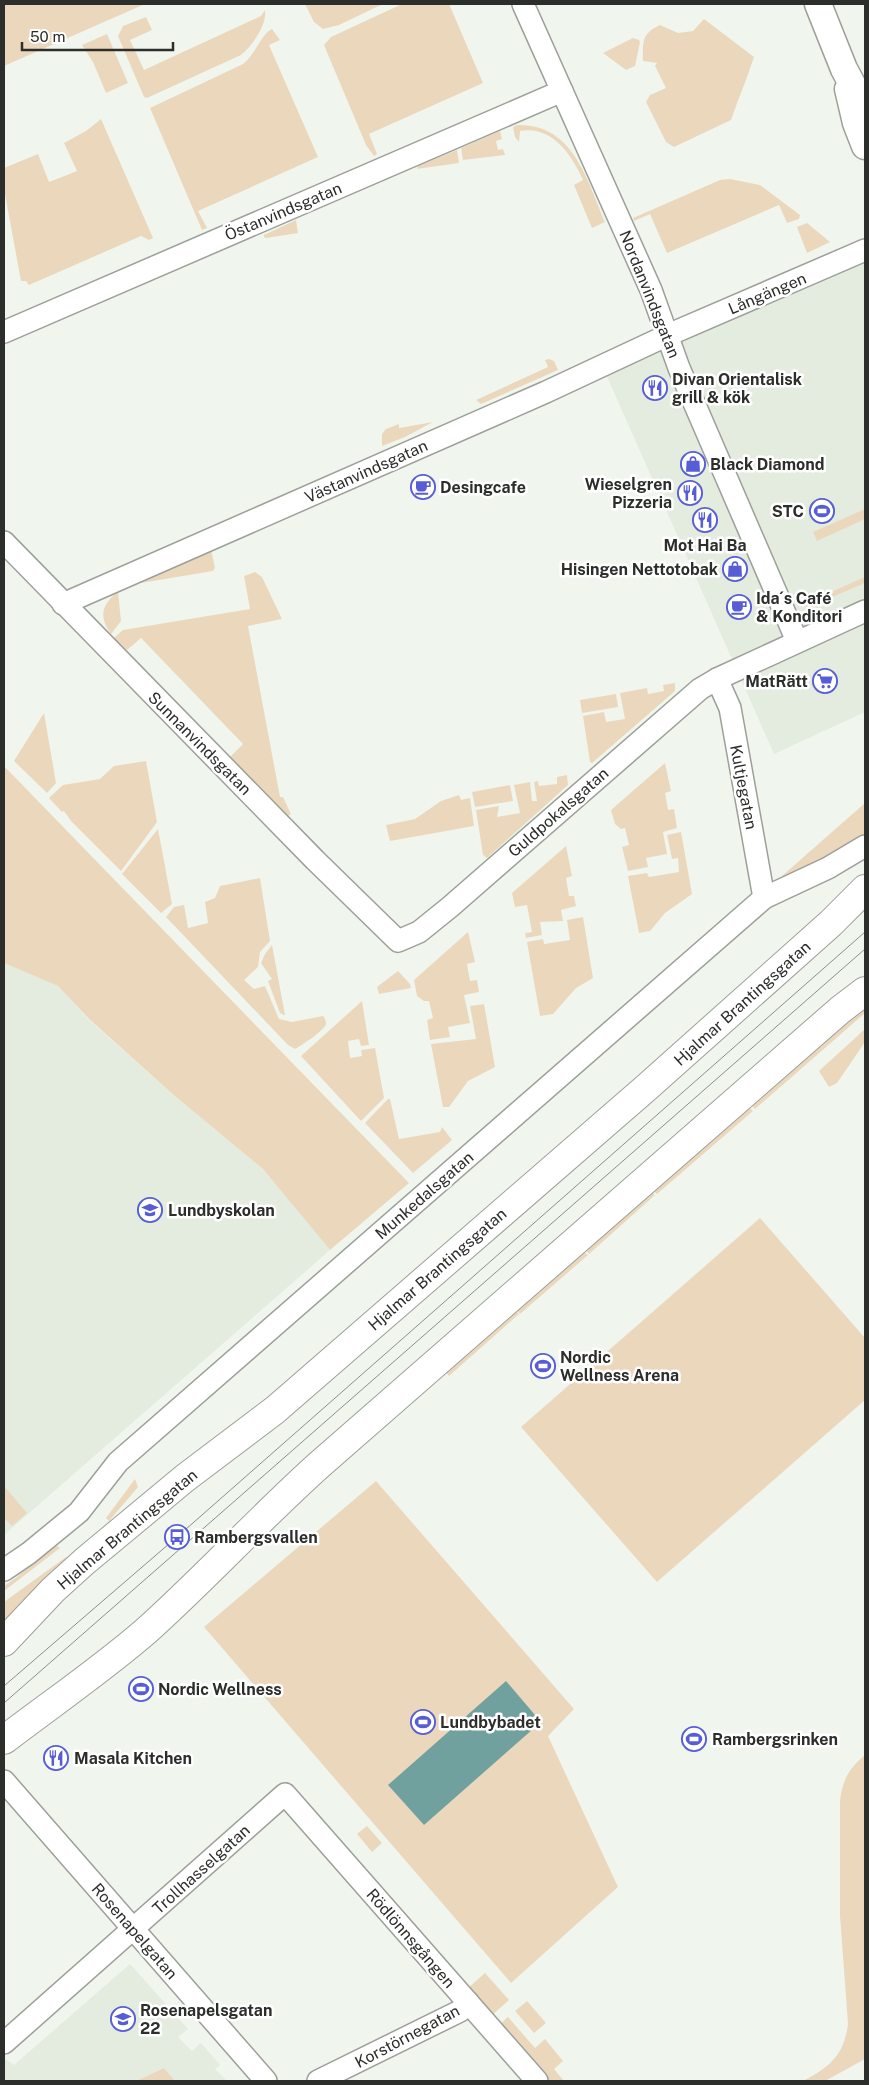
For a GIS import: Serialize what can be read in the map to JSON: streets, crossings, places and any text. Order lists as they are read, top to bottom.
{
  "streets": {
    "main road": ["Hjalmar Brantingsgatan"],
    "street": [
      "Östanvindsgatan",
      "Långängen",
      "Nordanvindsgatan",
      "Västanvindsgatan",
      "Sunnanvindsgatan",
      "Kultjegatan",
      "Guldpokalsgatan",
      "Munkedalsgatan",
      "Trollhasselgatan",
      "Rosenapelgatan",
      "Rödlönnsgången",
      "Korstörnegatan"
    ]
  },
  "crossings": [
    ["Östanvindsgatan", "Nordanvindsgatan"],
    ["Långängen", "Nordanvindsgatan"],
    ["Långängen", "Västanvindsgatan"],
    ["Nordanvindsgatan", "Västanvindsgatan"],
    ["Västanvindsgatan", "Sunnanvindsgatan"],
    ["Sunnanvindsgatan", "Guldpokalsgatan"],
    ["Kultjegatan", "Guldpokalsgatan"],
    ["Kultjegatan", "Munkedalsgatan"],
    ["Trollhasselgatan", "Rosenapelgatan"],
    ["Trollhasselgatan", "Rödlönnsgången"],
    ["Rödlönnsgången", "Korstörnegatan"]
  ],
  "places": {
    "restaurant": [
      "Divan Orientalisk grill & kök",
      "Wieselgren Pizzeria",
      "Mot Hai Ba",
      "Masala Kitchen"
    ],
    "shop": ["Black Diamond", "Hisingen Nettotobak"],
    "cafe": ["Desingcafe", "Ida´s Café & Konditori"],
    "sports": [
      "STC",
      "Nordic Wellness Arena",
      "Nordic Wellness",
      "Lundbybadet",
      "Rambergsrinken"
    ],
    "supermarket": ["MatRätt"],
    "school or university": ["Lundbyskolan", "Rosenapelsgatan 22"],
    "bus stop": ["Rambergsvallen"]
  },
  "scale_bar": "50 m"
}
